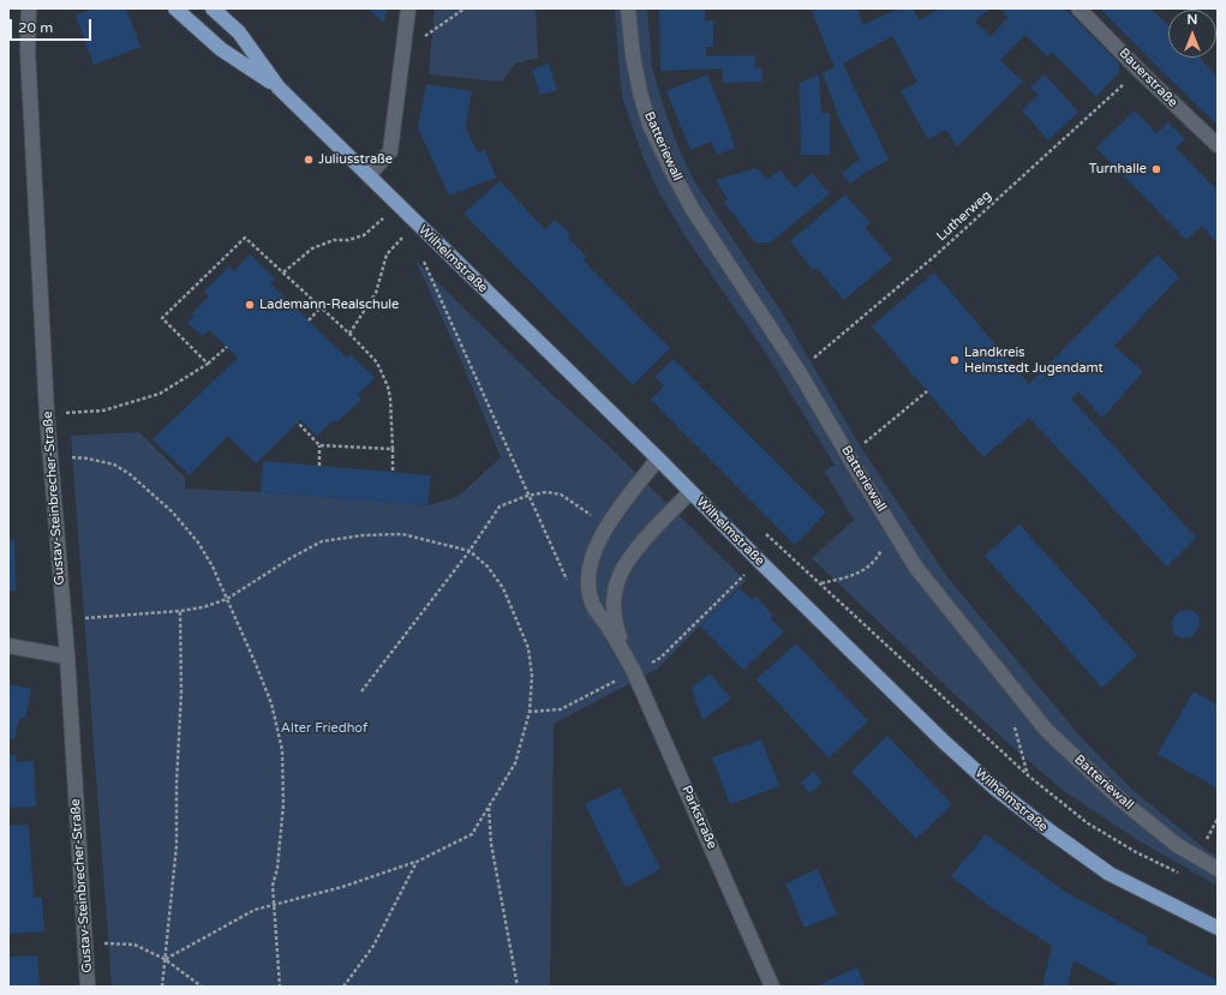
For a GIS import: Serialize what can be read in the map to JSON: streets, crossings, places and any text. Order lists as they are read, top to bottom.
{
  "streets": {
    "main road": ["Wilhelmstraße"],
    "street": [
      "Bauerstraße",
      "Batteriewall",
      "Gustav-Steinbrecher-Straße",
      "Parkstraße"
    ],
    "path": ["Lutherweg"]
  },
  "crossings": [
    ["Bauerstraße", "Lutherweg"],
    ["Batteriewall", "Lutherweg"],
    ["Wilhelmstraße", "Parkstraße"]
  ],
  "parks": ["Alter Friedhof"],
  "places": [
    "Juliusstraße",
    "Turnhalle",
    "Lademann-Realschule",
    "Landkreis Helmstedt Jugendamt"
  ],
  "scale_bar": "20 m",
  "north": "top"
}
